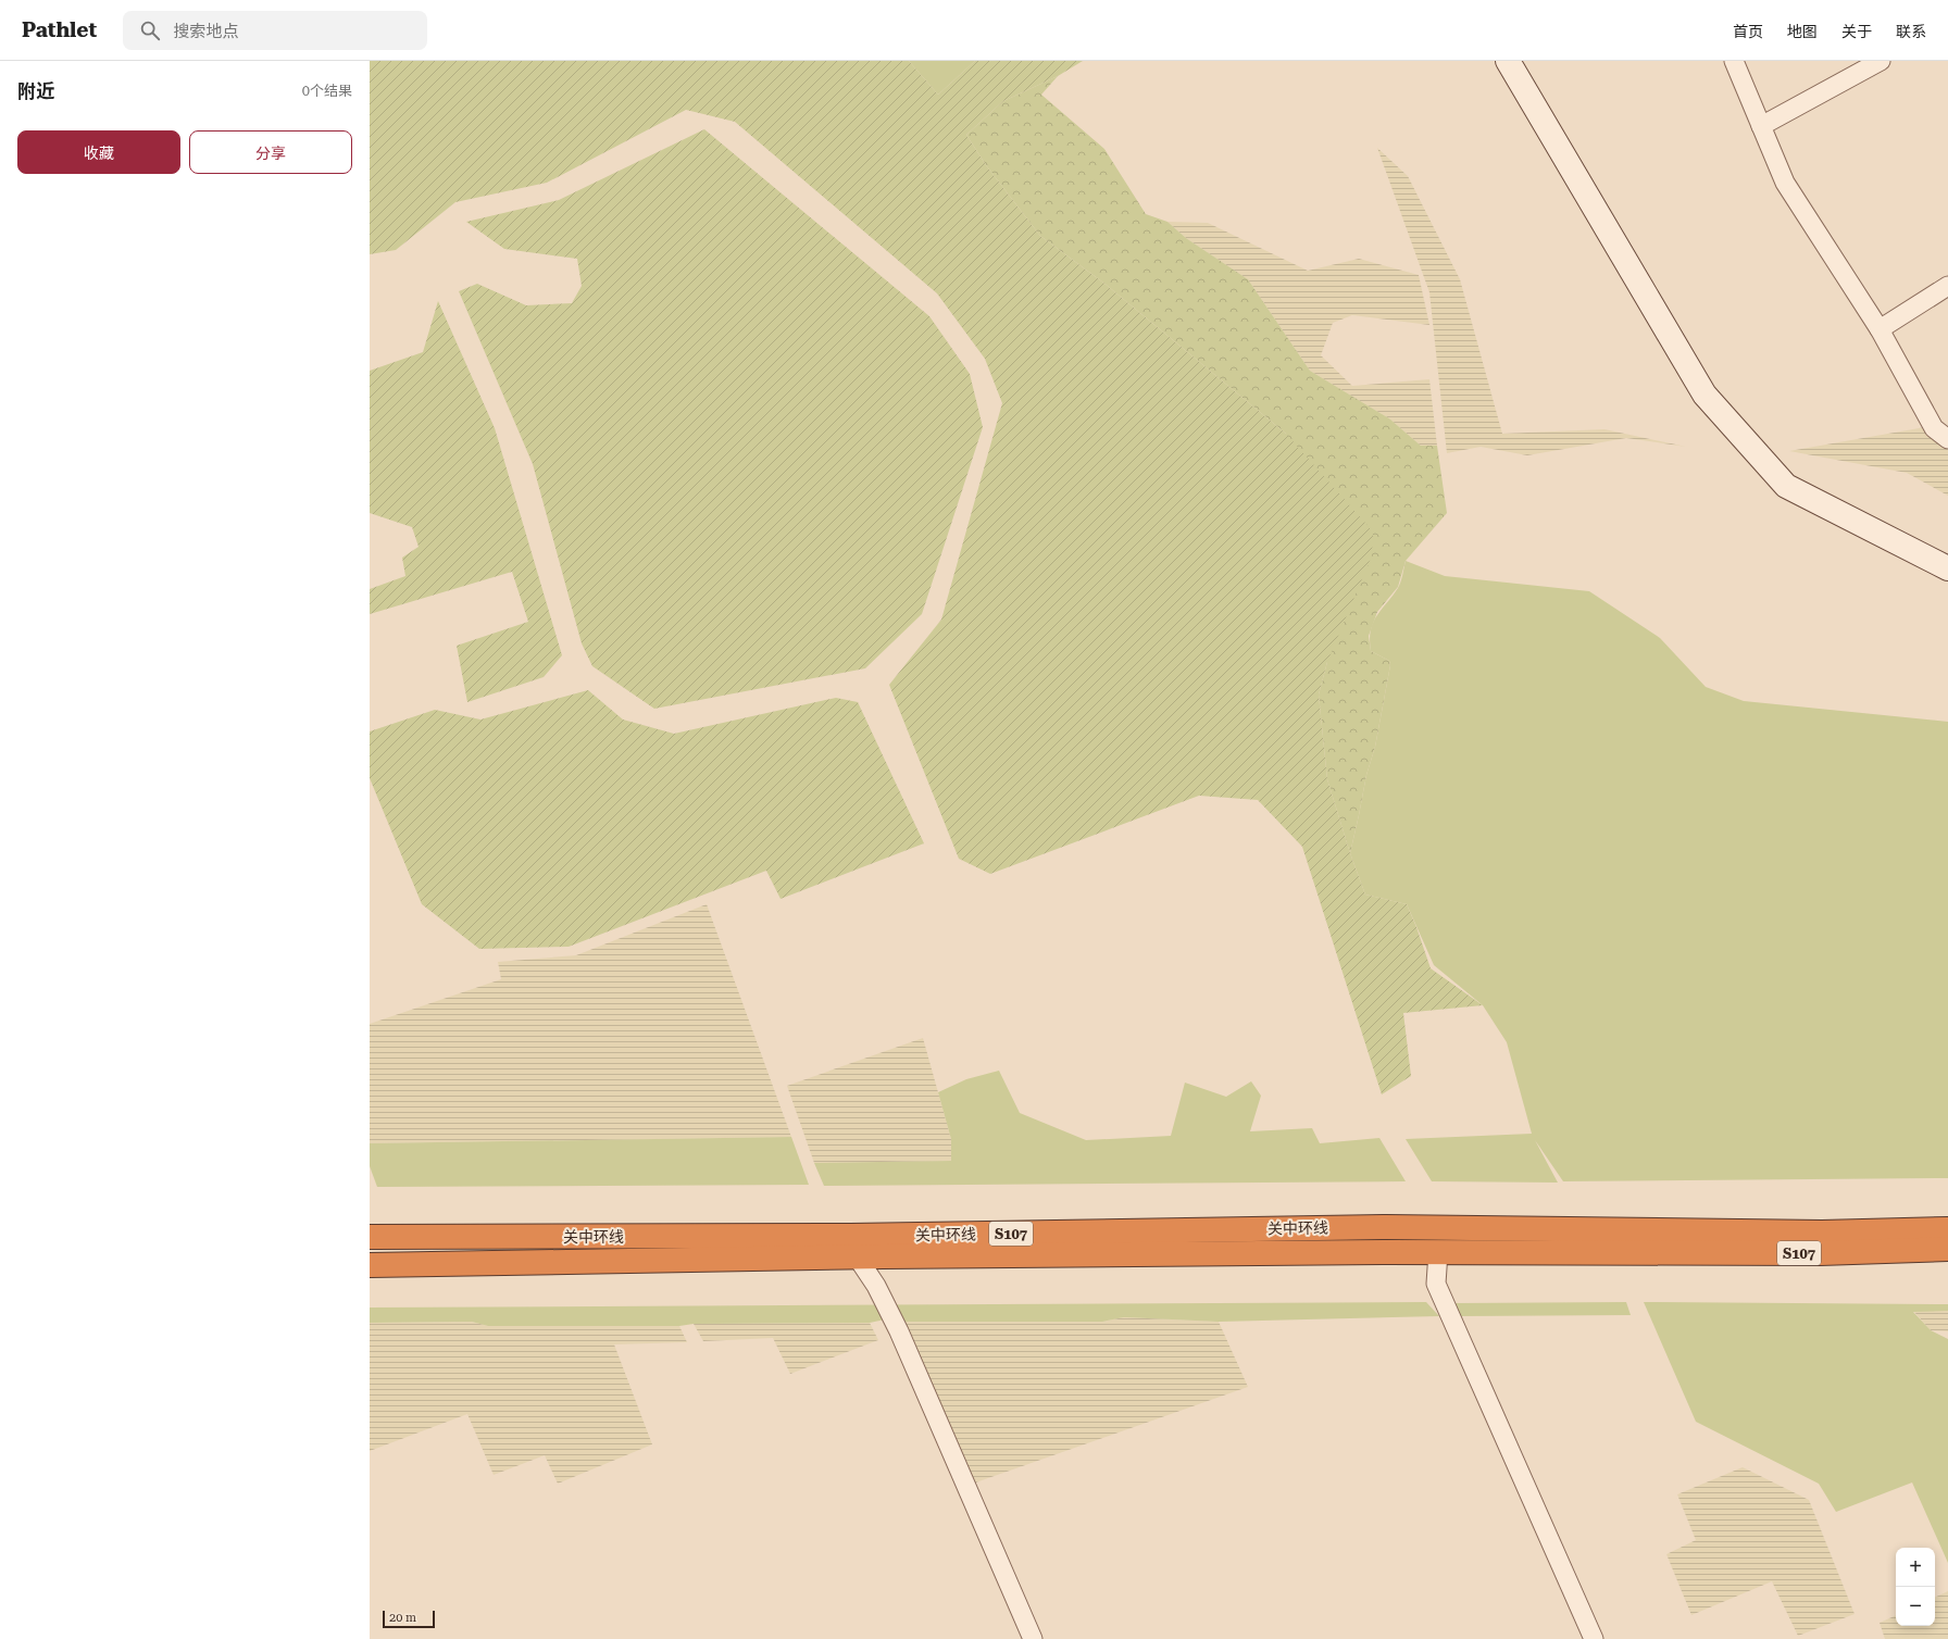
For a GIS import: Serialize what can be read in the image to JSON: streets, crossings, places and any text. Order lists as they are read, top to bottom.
{
  "streets": {
    "highway": ["关中环线", "S107"]
  },
  "crossings": [
    ["关中环线", "S107"]
  ],
  "scale_bar": "20 m",
  "page": {
    "header": "Pathlet",
    "search": "搜索地点",
    "nav": [
      "首页",
      "地图",
      "关于",
      "联系"
    ],
    "heading": ["附近", "0个结果"],
    "buttons": ["收藏", "分享"],
    "map_buttons": ["+", "−"],
    "scale": "20 m"
  }
}
